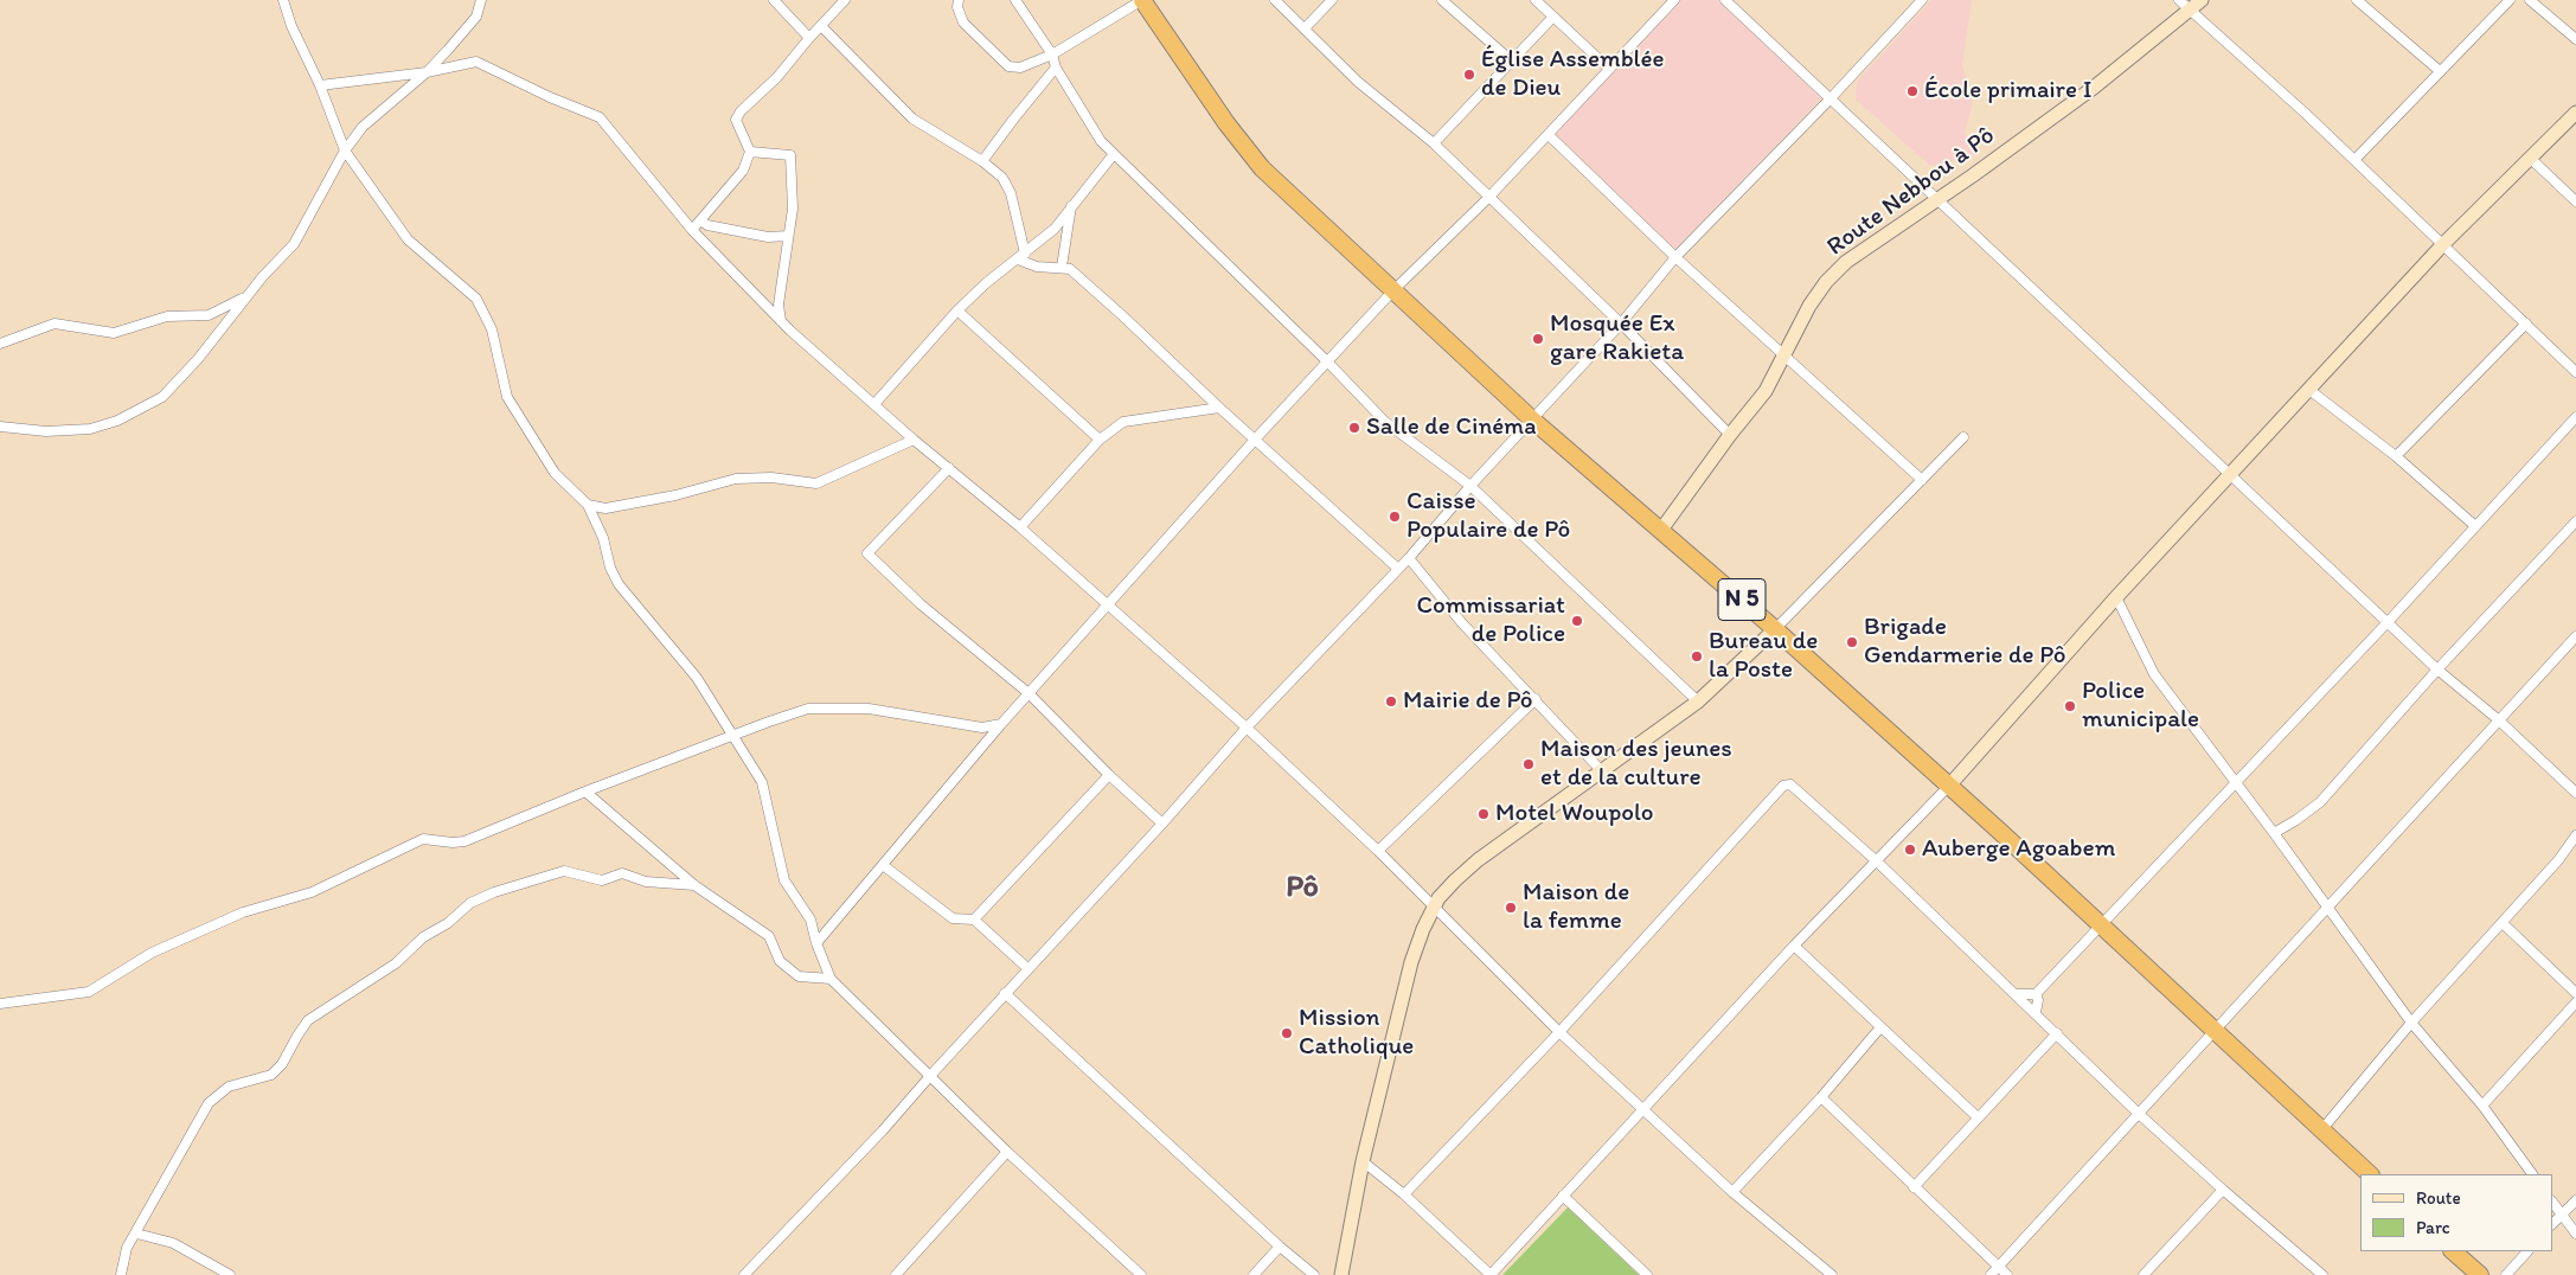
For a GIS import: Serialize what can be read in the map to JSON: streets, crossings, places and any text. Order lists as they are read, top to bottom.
{
  "streets": {
    "highway": ["N 5"],
    "main road": ["Route Nebbou à Pô"]
  },
  "crossings": [
    ["Route Nebbou à Pô", "N 5"]
  ],
  "districts": ["Pô"],
  "places": [
    "Église Assemblée de Dieu",
    "École primaire I",
    "Mosquée Ex gare Rakieta",
    "Salle de Cinéma",
    "Caisse Populaire de Pô",
    "Commissariat de Police",
    "Brigade Gendarmerie de Pô",
    "Bureau de la Poste",
    "Mairie de Pô",
    "Police municipale",
    "Maison des jeunes et de la culture",
    "Motel Woupolo",
    "Auberge Agoabem",
    "Maison de la femme",
    "Mission Catholique"
  ],
  "legend": ["Route", "Parc"]
}
